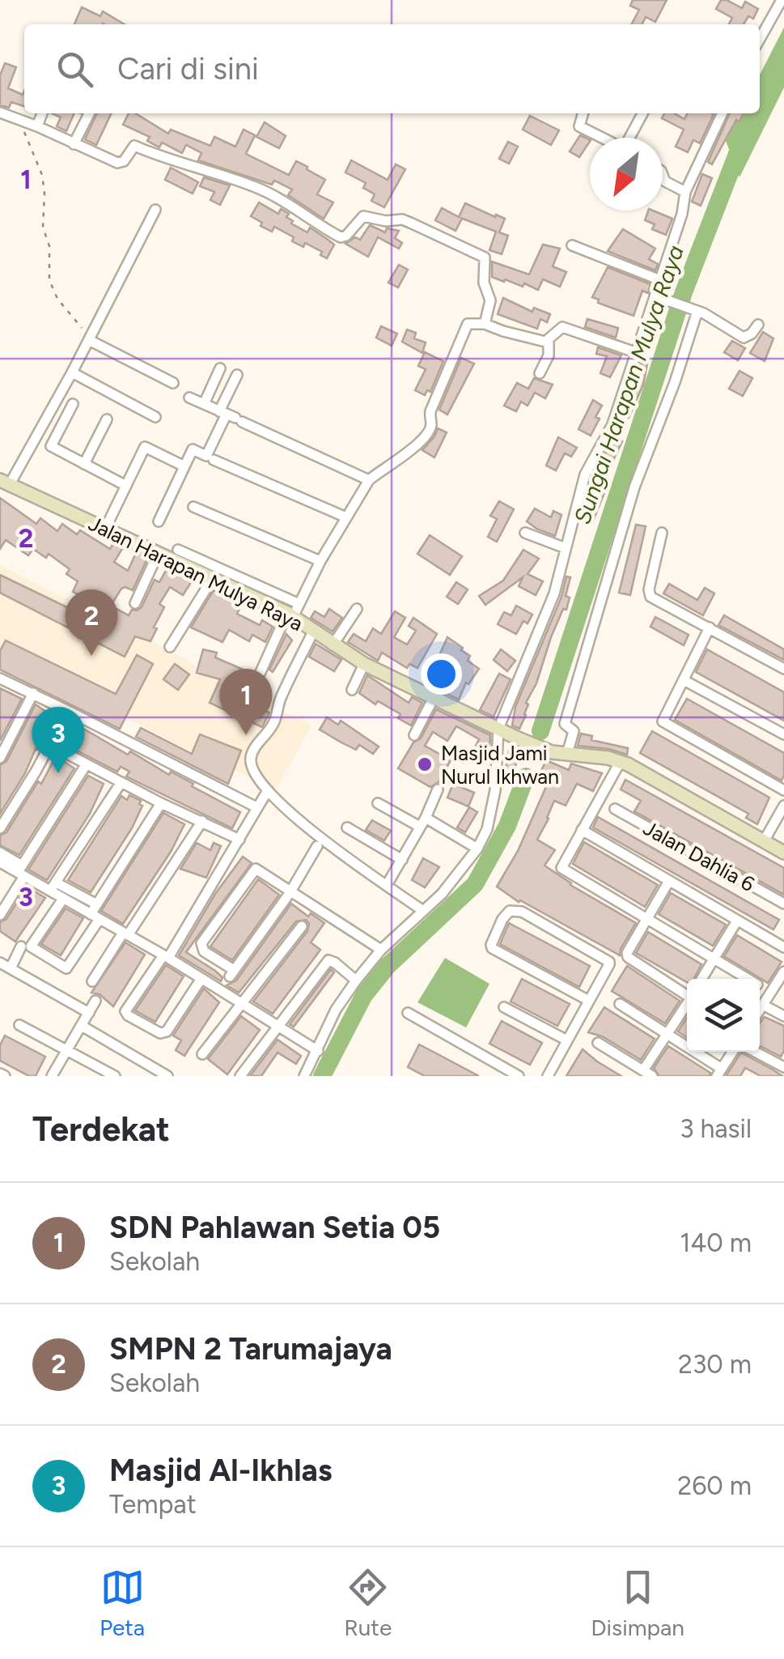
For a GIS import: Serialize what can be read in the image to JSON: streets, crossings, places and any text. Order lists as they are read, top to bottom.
{
  "streets": {
    "street": ["Jalan Harapan Mulya Raya", "Jalan Dahlia 6"]
  },
  "water": ["Sungai Harapan Mulya Raya"],
  "places": ["Masjid Jami Nurul Ikhwan"],
  "north": "bottom left",
  "page": {
    "search": "Cari di sini",
    "pins": ["2", "1", "3"],
    "heading": ["Terdekat", "3 hasil"],
    "list": [
      {
        "mark": "1",
        "name": "SDN Pahlawan Setia 05",
        "note": "Sekolah",
        "value": "140 m"
      },
      {
        "mark": "2",
        "name": "SMPN 2 Tarumajaya",
        "note": "Sekolah",
        "value": "230 m"
      },
      {
        "mark": "3",
        "name": "Masjid Al-Ikhlas",
        "note": "Tempat",
        "value": "260 m"
      }
    ],
    "nav": ["Peta", "Rute", "Disimpan"]
  },
  "grid": {
    "rows": ["1", "2", "3"]
  }
}
